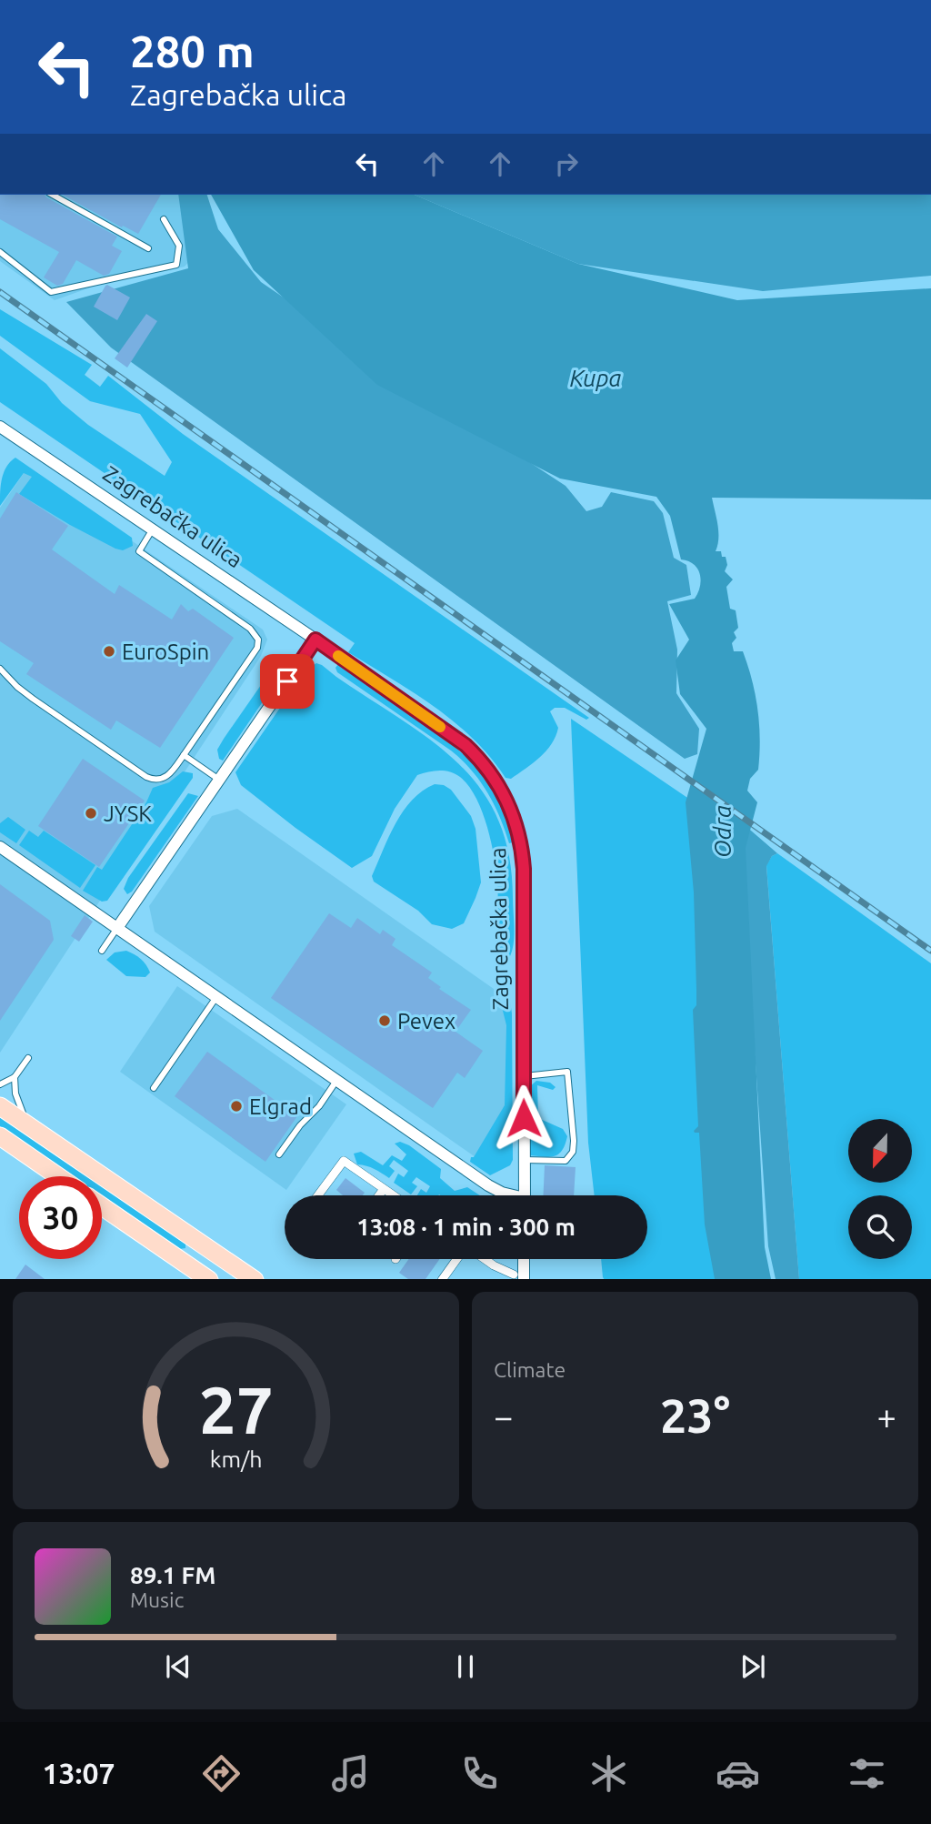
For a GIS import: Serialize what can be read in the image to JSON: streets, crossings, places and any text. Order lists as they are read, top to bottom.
{
  "streets": {
    "street": ["Zagrebačka ulica"]
  },
  "water": ["Kupa", "Odra"],
  "places": [
    "EuroSpin",
    "JYSK",
    "Pevex",
    "Elgrad"
  ],
  "north": "bottom",
  "page": {
    "turn": ["280 m", "Zagrebačka ulica"],
    "limit": "30",
    "trip": "13:08 · 1 min · 300 m",
    "tile": "Climate",
    "heat": ["−", "23°", "+"],
    "song": ["89.1 FM", "Music"],
    "tabs": "13:07",
    "gauge": ["27", "km/h"]
  }
}
